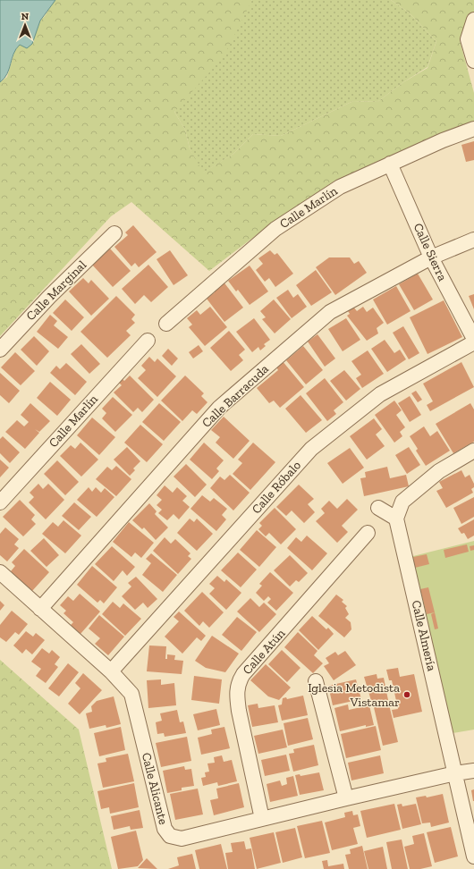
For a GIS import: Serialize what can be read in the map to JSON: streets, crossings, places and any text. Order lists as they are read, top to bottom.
{
  "streets": {
    "street": [
      "Calle Marlín",
      "Calle Sierra",
      "Calle Marginal",
      "Calle Barracuda",
      "Calle Róbalo",
      "Calle Almería",
      "Calle Atún",
      "Calle Alicante"
    ]
  },
  "crossings": [
    ["Calle Marlín", "Calle Sierra"],
    ["Calle Sierra", "Calle Barracuda"],
    ["Calle Barracuda", "Calle Alicante"],
    ["Calle Róbalo", "Calle Alicante"],
    ["Calle Almería", "Calle Alicante"],
    ["Calle Atún", "Calle Alicante"]
  ],
  "places": ["Iglesia Metodista Vistamar"],
  "north": "top"
}
